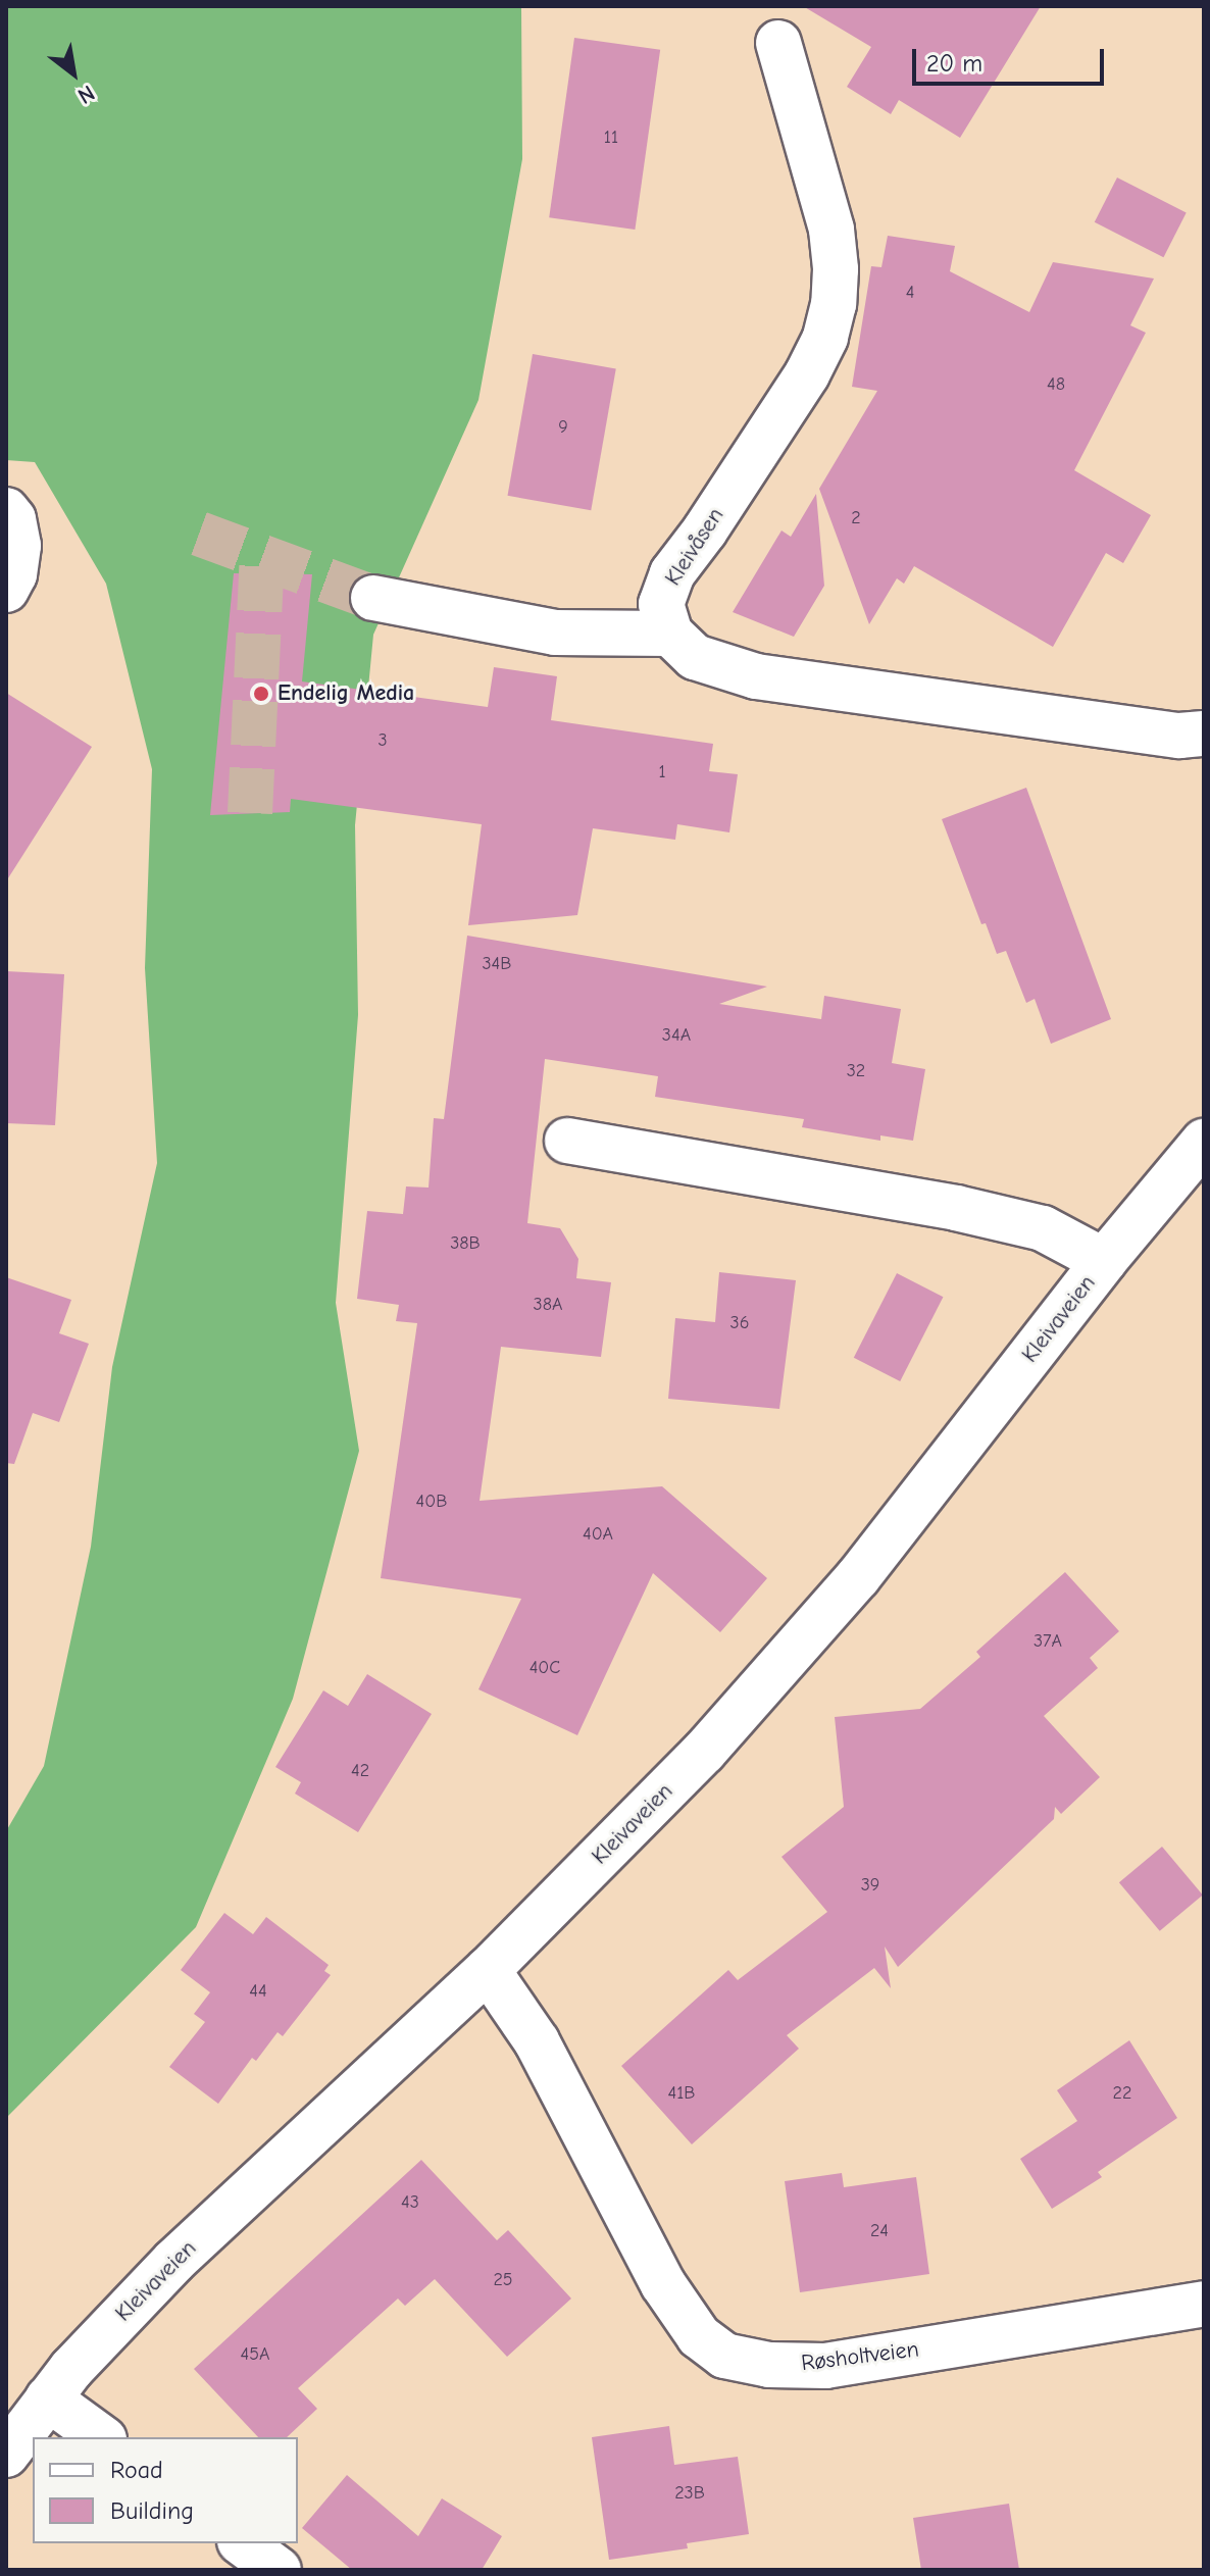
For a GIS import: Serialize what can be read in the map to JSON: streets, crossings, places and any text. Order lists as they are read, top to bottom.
{
  "streets": {
    "street": ["Kleivåsen", "Kleivaveien", "Røsholtveien"]
  },
  "crossings": [
    ["Kleivaveien", "Røsholtveien"]
  ],
  "places": ["Endelig Media"],
  "house_numbers": [
    "11",
    "4",
    "48",
    "9",
    "2",
    "3",
    "1",
    "34B",
    "34A",
    "32",
    "38B",
    "38A",
    "36",
    "40B",
    "40A",
    "37A",
    "40C",
    "42",
    "39",
    "44",
    "41B",
    "22",
    "43",
    "24",
    "25",
    "45A",
    "23B"
  ],
  "legend": ["Road", "Building"],
  "scale_bar": "20 m",
  "north": "bottom right"
}
